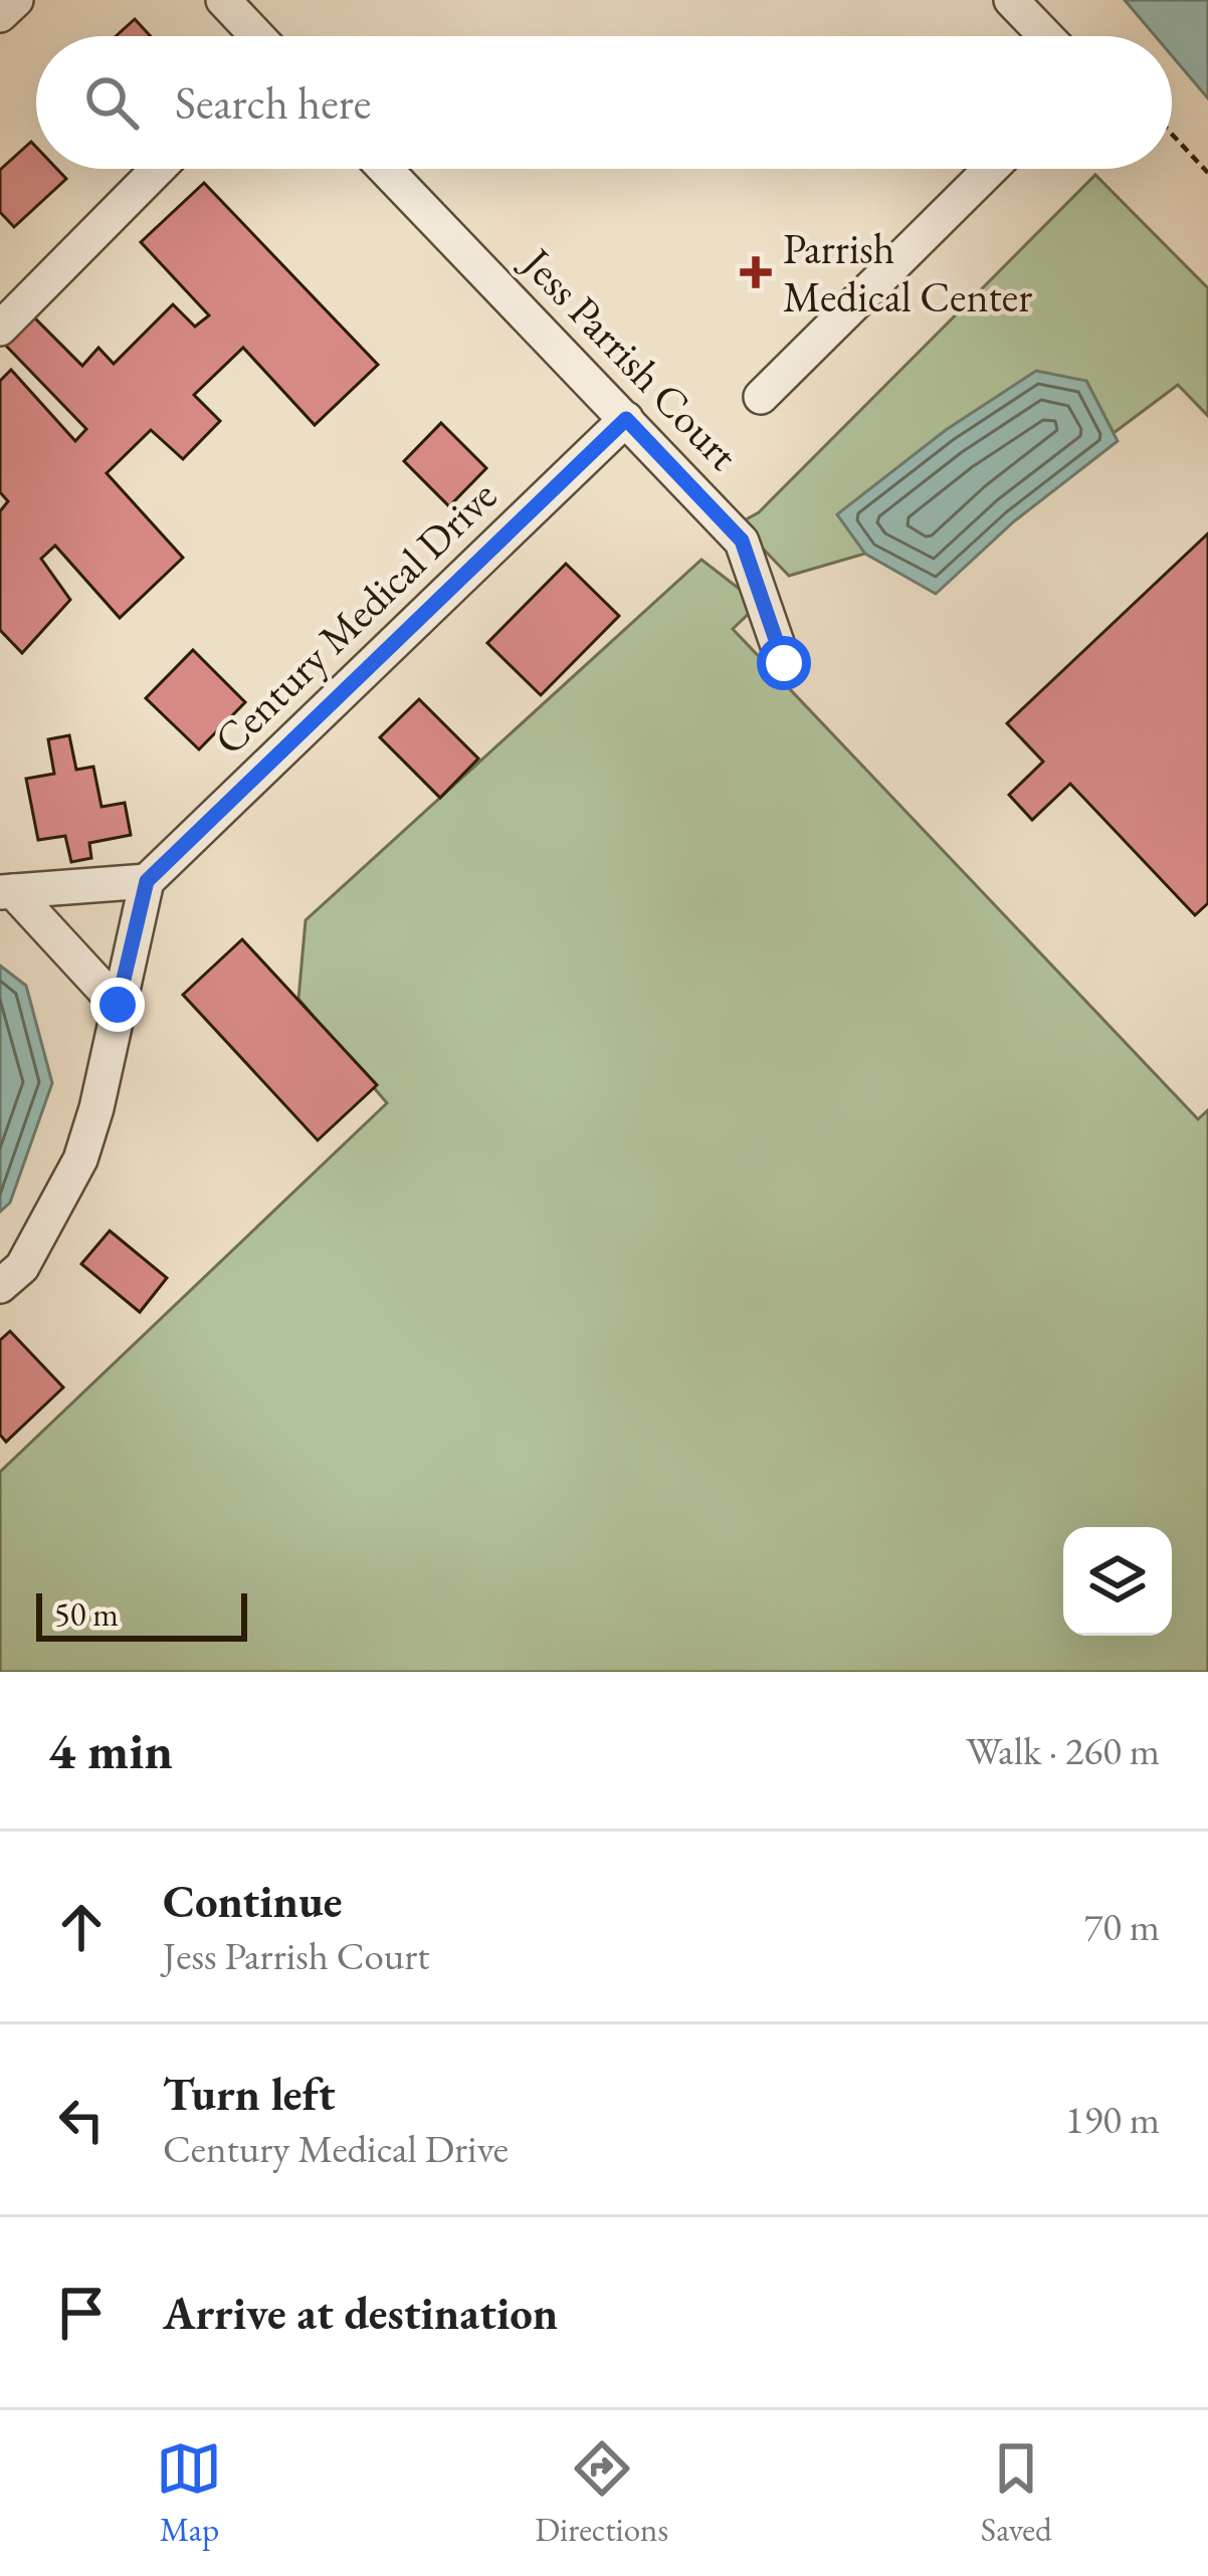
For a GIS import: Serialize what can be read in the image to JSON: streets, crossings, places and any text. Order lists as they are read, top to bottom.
{
  "streets": {
    "street": ["Jess Parrish Court", "Century Medical Drive"]
  },
  "crossings": [
    ["Jess Parrish Court", "Century Medical Drive"]
  ],
  "places": {
    "health": ["Parrish Medical Center"]
  },
  "scale_bar": "50 m",
  "page": {
    "search": "Search here",
    "scale": "50 m",
    "heading": ["4 min", "Walk · 260 m"],
    "list": [
      ["Continue", "Jess Parrish Court", "70 m"],
      ["Turn left", "Century Medical Drive", "190 m"],
      "Arrive at destination"
    ],
    "nav": ["Map", "Directions", "Saved"]
  }
}
